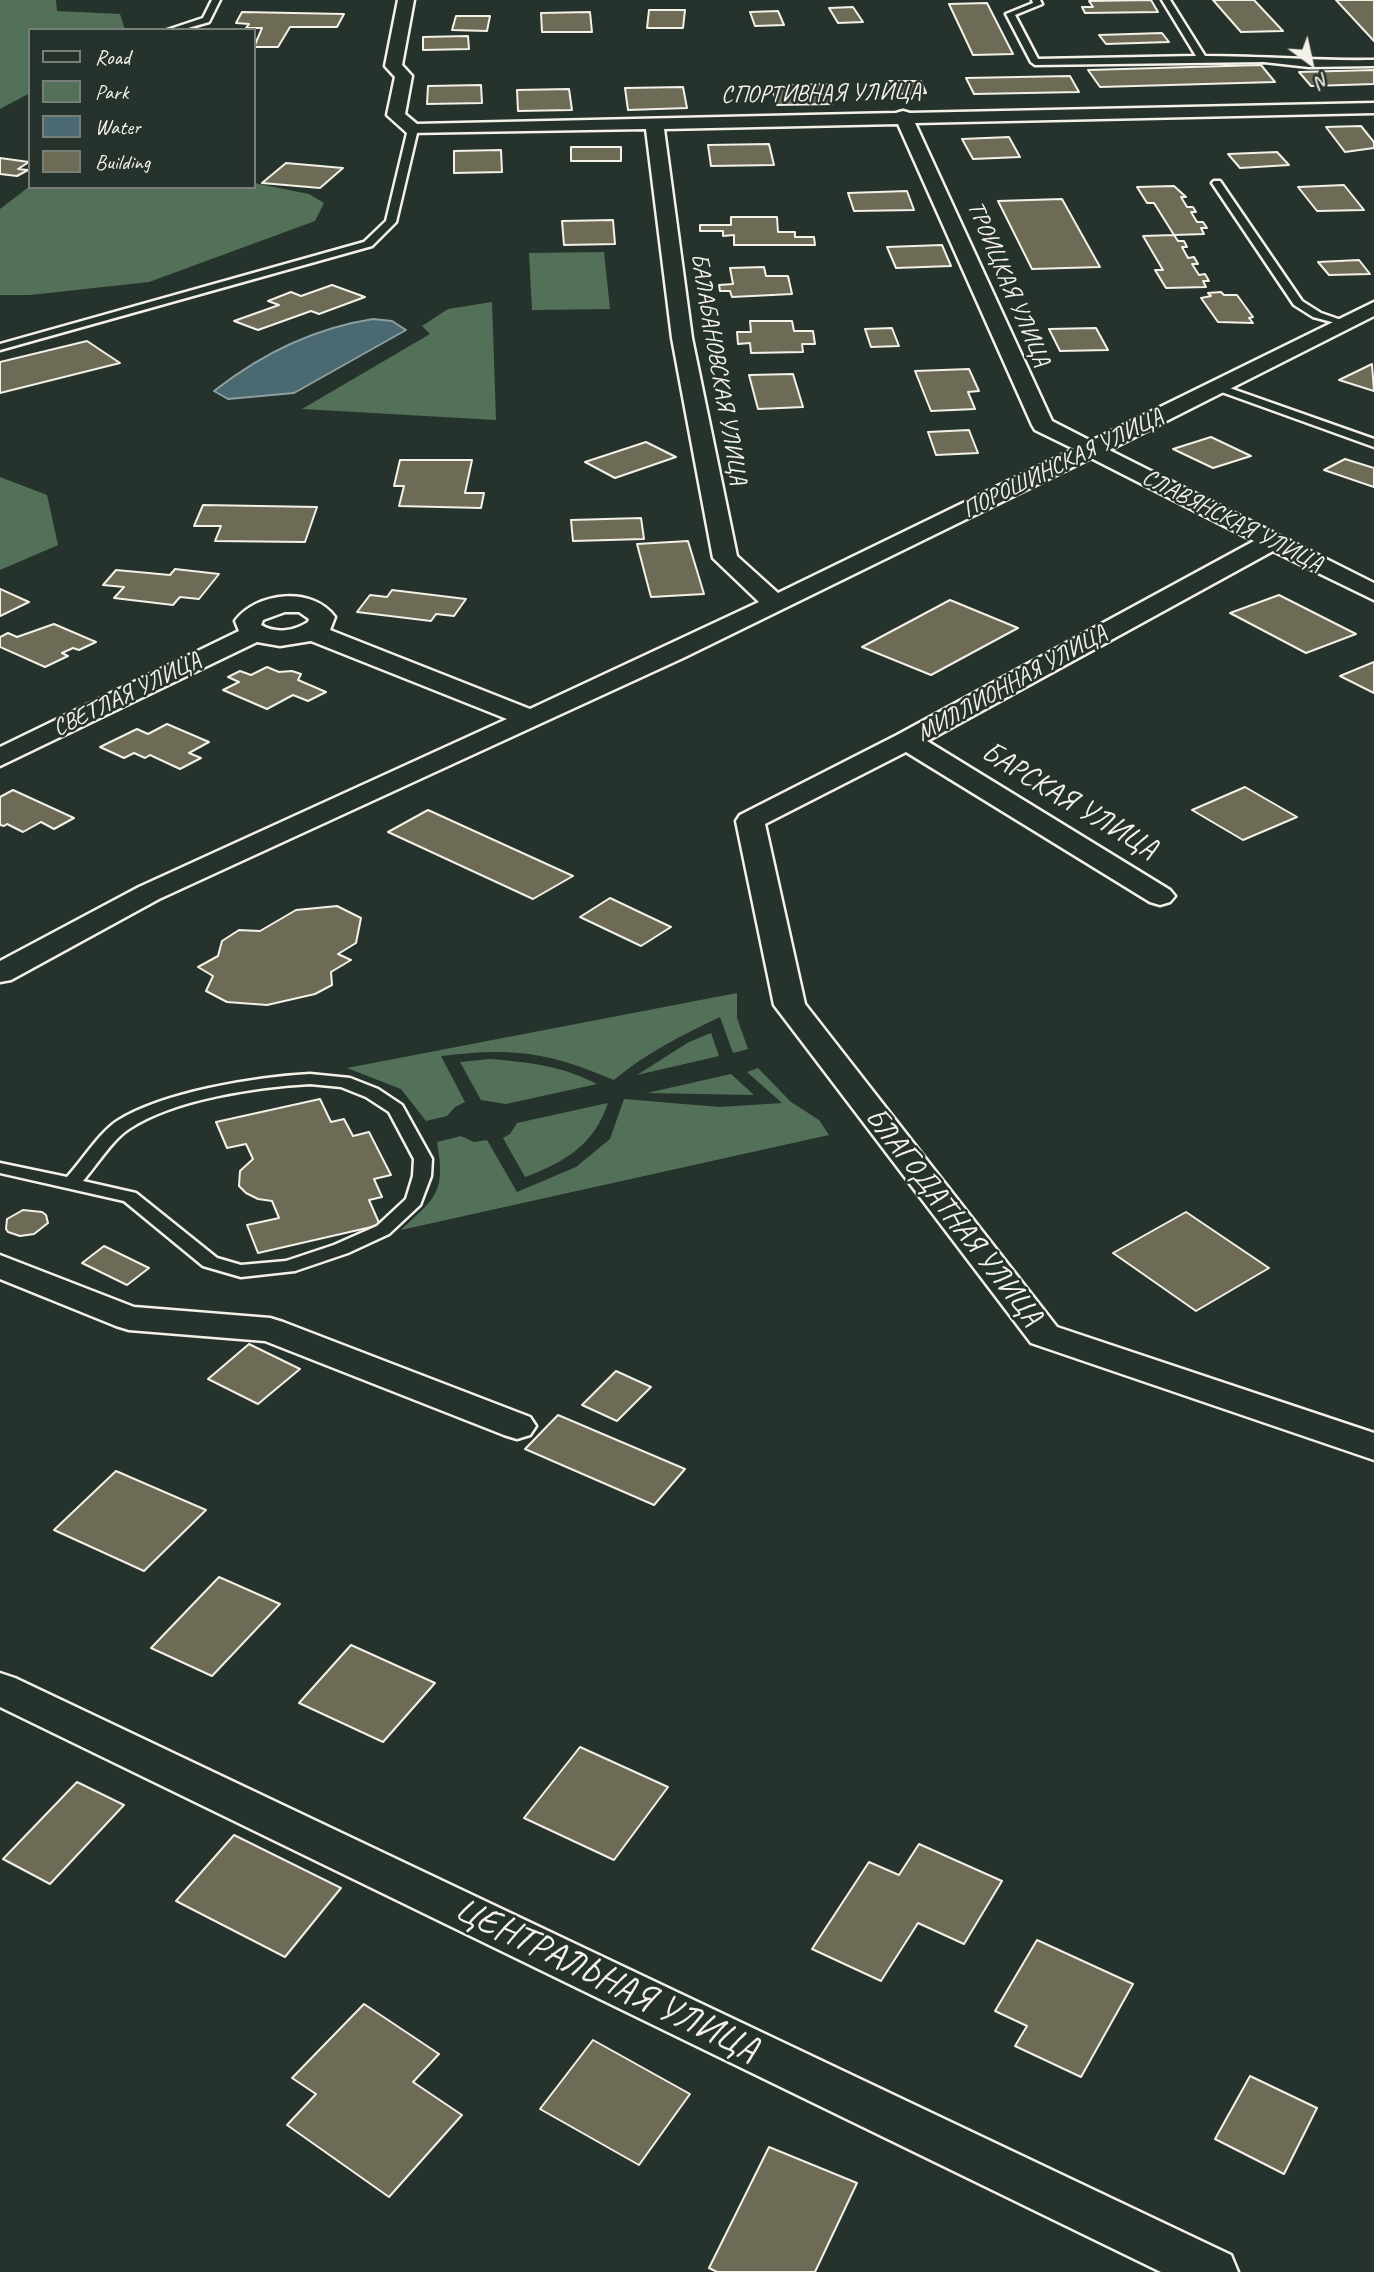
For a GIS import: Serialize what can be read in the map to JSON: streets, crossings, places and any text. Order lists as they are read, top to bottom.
{
  "streets": {
    "street": [
      "СПОРТИВНАЯ УЛИЦА",
      "ТРОИЦКАЯ УЛИЦА",
      "БАЛАБАНОВСКАЯ УЛИЦА",
      "ПОРОШИНСКАЯ УЛИЦА",
      "СЛАВЯНСКАЯ УЛИЦА",
      "МИЛЛИОННАЯ УЛИЦА",
      "СВЕТЛАЯ УЛИЦА",
      "БАРСКАЯ УЛИЦА",
      "БЛАГОДАТНАЯ УЛИЦА",
      "ЦЕНТРАЛЬНАЯ УЛИЦА"
    ]
  },
  "crossings": [
    ["СПОРТИВНАЯ УЛИЦА", "ТРОИЦКАЯ УЛИЦА"],
    ["СПОРТИВНАЯ УЛИЦА", "БАЛАБАНОВСКАЯ УЛИЦА"],
    ["ТРОИЦКАЯ УЛИЦА", "ПОРОШИНСКАЯ УЛИЦА"],
    ["ТРОИЦКАЯ УЛИЦА", "СЛАВЯНСКАЯ УЛИЦА"],
    ["БАЛАБАНОВСКАЯ УЛИЦА", "ПОРОШИНСКАЯ УЛИЦА"],
    ["ПОРОШИНСКАЯ УЛИЦА", "СЛАВЯНСКАЯ УЛИЦА"],
    ["ПОРОШИНСКАЯ УЛИЦА", "СВЕТЛАЯ УЛИЦА"],
    ["СЛАВЯНСКАЯ УЛИЦА", "МИЛЛИОННАЯ УЛИЦА"],
    ["МИЛЛИОННАЯ УЛИЦА", "БАРСКАЯ УЛИЦА"],
    ["МИЛЛИОННАЯ УЛИЦА", "БЛАГОДАТНАЯ УЛИЦА"]
  ],
  "legend": [
    "Road",
    "Park",
    "Water",
    "Building"
  ],
  "north": "bottom right"
}
